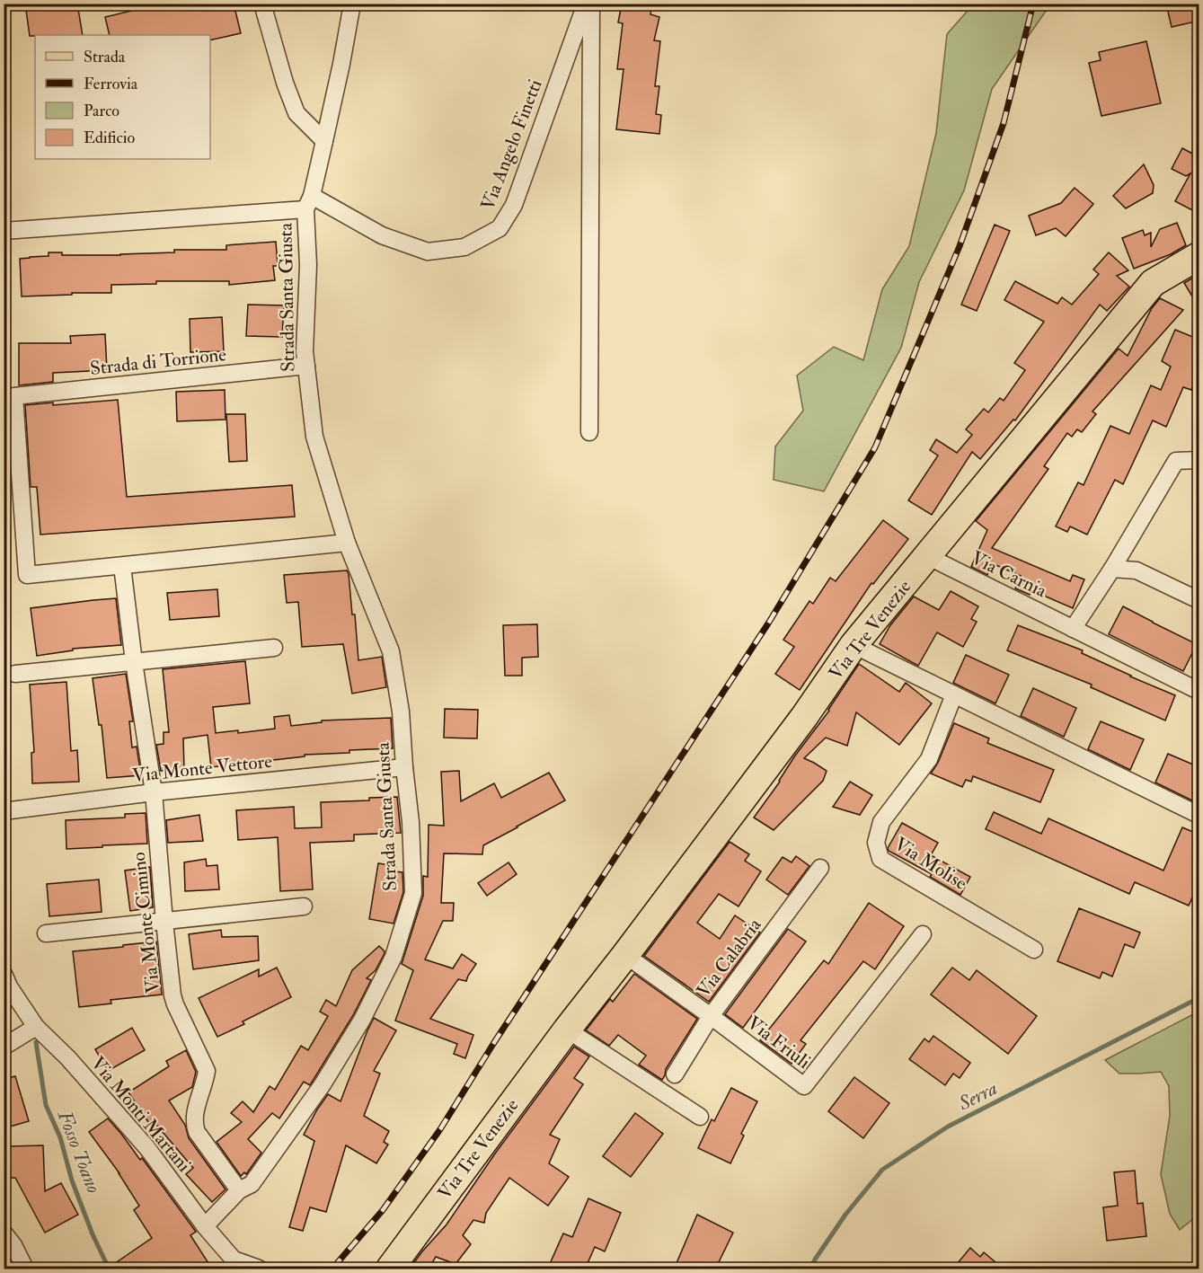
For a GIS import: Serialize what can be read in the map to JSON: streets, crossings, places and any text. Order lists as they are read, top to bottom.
{
  "streets": {
    "main road": ["Via Tre Venezie"],
    "street": [
      "Via Angelo Finetti",
      "Strada Santa Giusta",
      "Strada di Torrione",
      "Via Carnia",
      "Via Monte Vettore",
      "Via Molise",
      "Via Monte Cimino",
      "Via Calabria",
      "Via Friuli",
      "Via Monti Martani"
    ]
  },
  "crossings": [
    ["Via Angelo Finetti", "Strada Santa Giusta"],
    ["Strada Santa Giusta", "Strada di Torrione"],
    ["Strada Santa Giusta", "Via Monte Vettore"],
    ["Strada Santa Giusta", "Via Monte Cimino"],
    ["Strada Santa Giusta", "Via Monti Martani"],
    ["Strada di Torrione", "Via Monte Cimino"],
    ["Via Carnia", "Via Tre Venezie"],
    ["Via Tre Venezie", "Via Friuli"],
    ["Via Monte Vettore", "Via Monte Cimino"],
    ["Via Calabria", "Via Friuli"]
  ],
  "water": ["Serra", "Fosso Toano"],
  "legend": [
    "Strada",
    "Ferrovia",
    "Parco",
    "Edificio"
  ]
}
